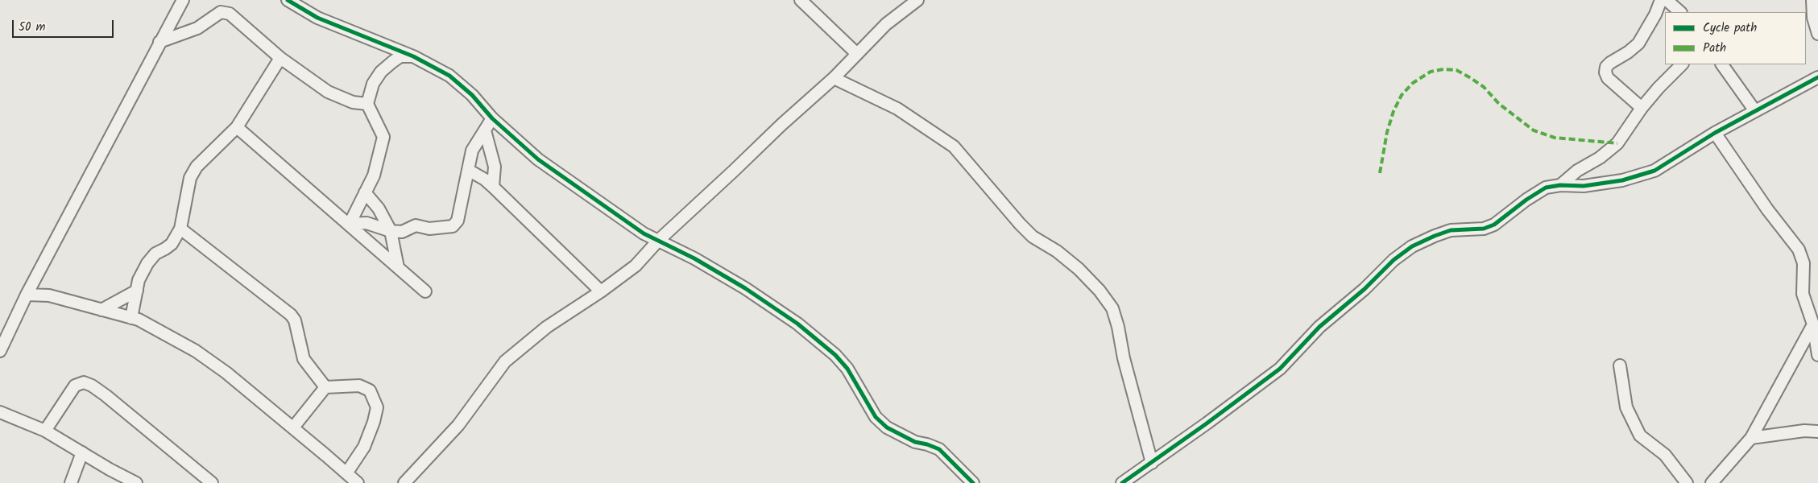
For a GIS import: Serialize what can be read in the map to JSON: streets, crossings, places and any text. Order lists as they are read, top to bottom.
{
  "legend": ["Cycle path", "Path"],
  "scale_bar": "50 m"
}
